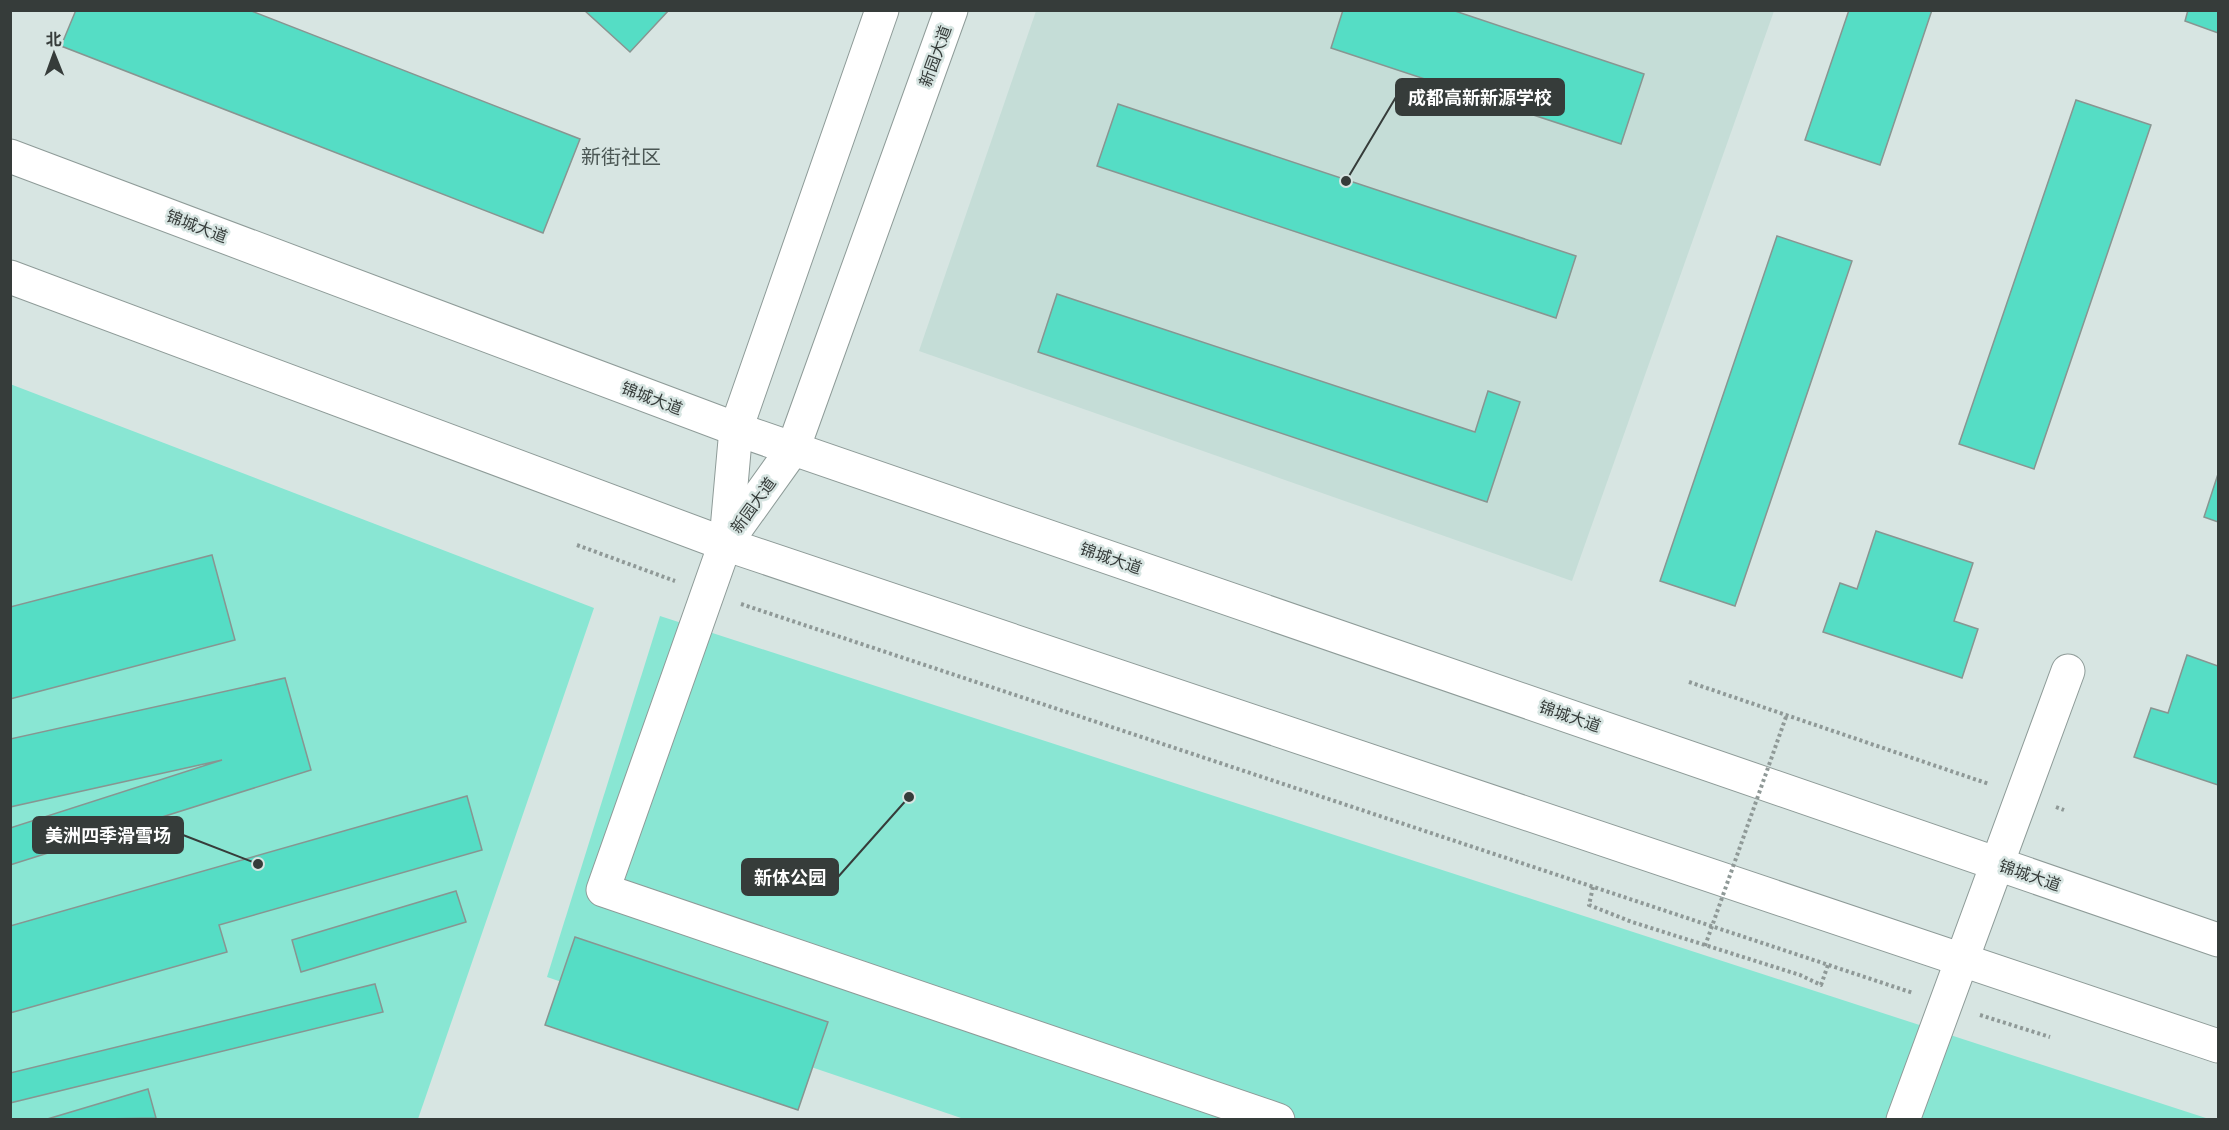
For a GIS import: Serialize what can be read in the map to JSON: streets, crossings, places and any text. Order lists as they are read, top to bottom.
{
  "streets": {
    "main road": ["新园大道", "锦城大道"]
  },
  "crossings": [
    ["新园大道", "锦城大道"]
  ],
  "districts": ["新街社区"],
  "places": ["成都高新新源学校", "新体公园", "美洲四季滑雪场"],
  "north": "top"
}
